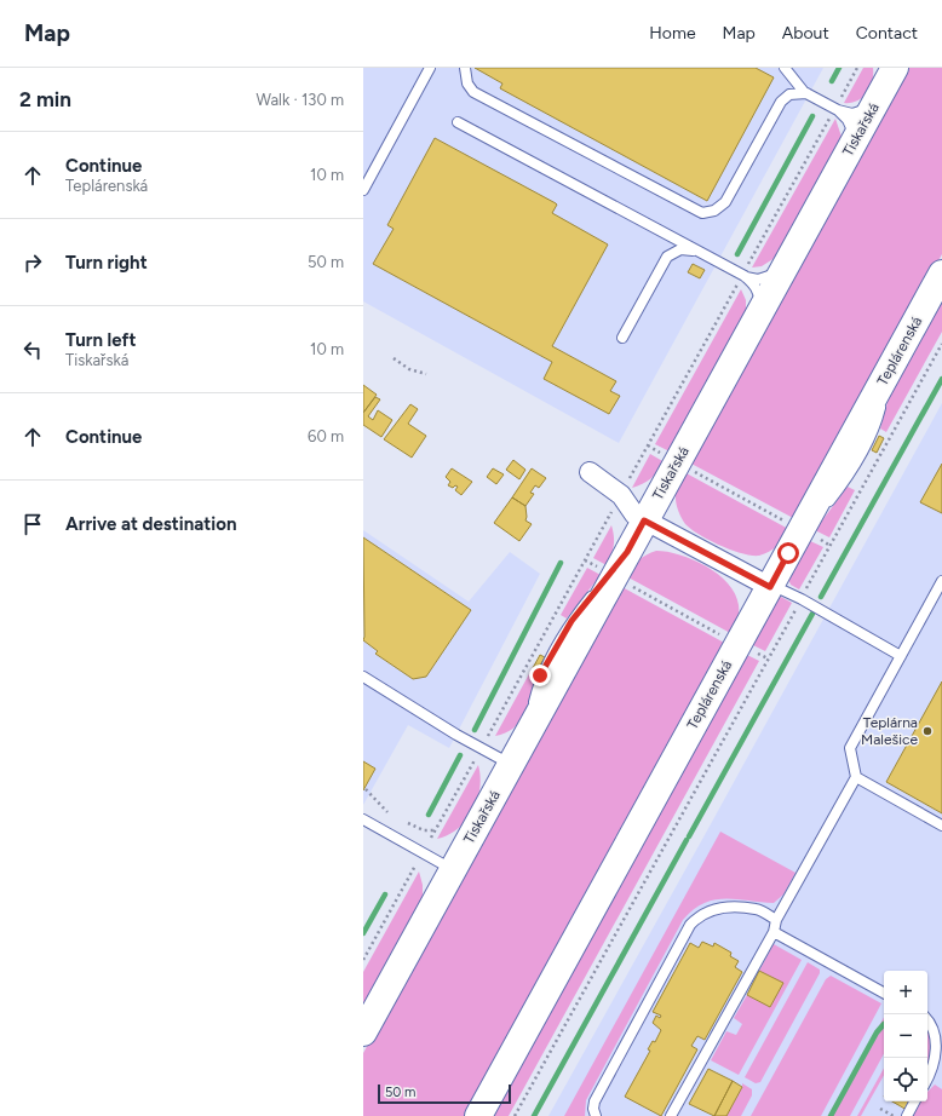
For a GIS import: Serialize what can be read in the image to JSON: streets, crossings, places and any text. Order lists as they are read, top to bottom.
{
  "streets": {
    "street": ["Tiskařská", "Teplárenská"]
  },
  "places": ["Teplárna Malešice"],
  "scale_bar": "50 m",
  "page": {
    "header": "Map",
    "nav": [
      "Home",
      "Map",
      "About",
      "Contact"
    ],
    "heading": ["2 min", "Walk · 130 m"],
    "list": [
      ["Continue", "Teplárenská", "10 m"],
      ["Turn right", "50 m"],
      ["Turn left", "Tiskařská", "10 m"],
      ["Continue", "60 m"],
      "Arrive at destination"
    ],
    "map_buttons": ["+", "−"],
    "scale": "50 m"
  }
}
